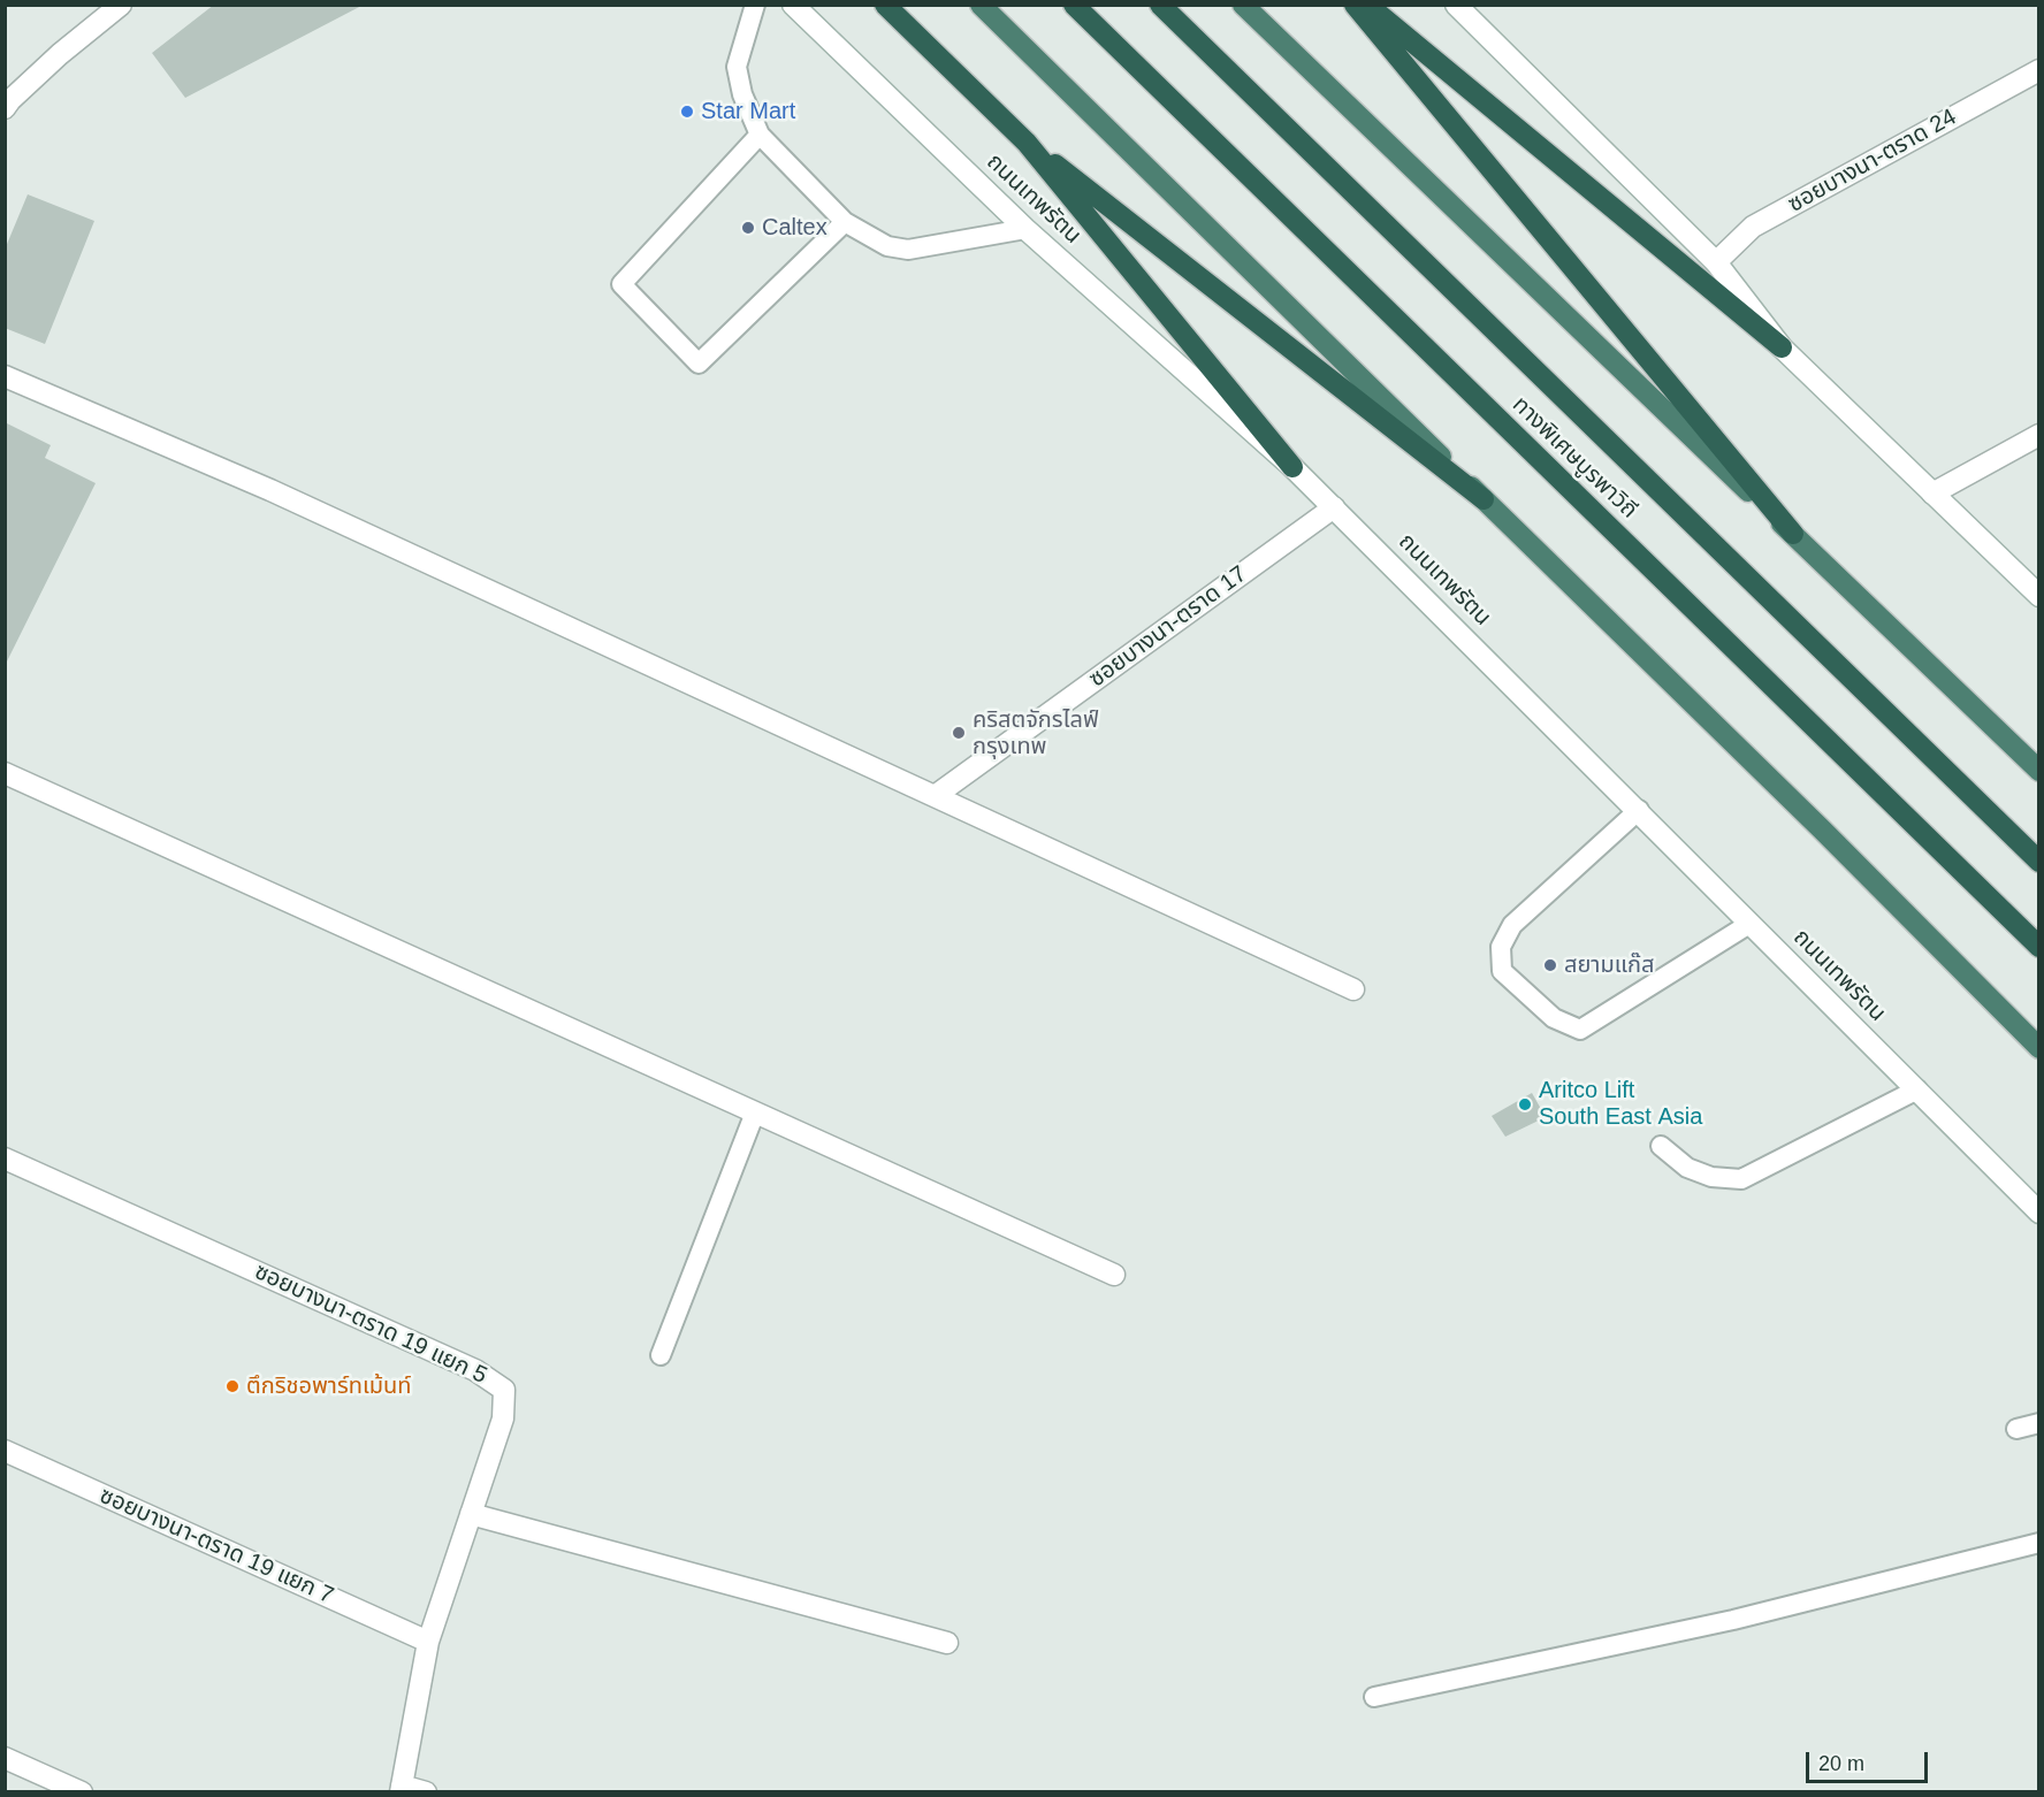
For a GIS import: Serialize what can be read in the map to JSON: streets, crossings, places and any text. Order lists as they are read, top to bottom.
{
  "streets": {
    "highway": ["ทางพิเศษบูรพาวิถี"],
    "street": [
      "ซอยบางนา-ตราด 24",
      "ถนนเทพรัตน",
      "ซอยบางนา-ตราด 17",
      "ซอยบางนา-ตราด 19 แยก 5",
      "ซอยบางนา-ตราด 19 แยก 7"
    ]
  },
  "crossings": [
    ["ถนนเทพรัตน", "ซอยบางนา-ตราด 17"],
    ["ซอยบางนา-ตราด 19 แยก 5", "ซอยบางนา-ตราด 19 แยก 7"]
  ],
  "places": [
    "Star Mart",
    "Caltex",
    "คริสตจักรไลฟ์ กรุงเทพ",
    "สยามแก๊ส",
    "Aritco Lift South East Asia",
    "ตึกริชอพาร์ทเม้นท์"
  ],
  "scale_bar": "20 m"
}
